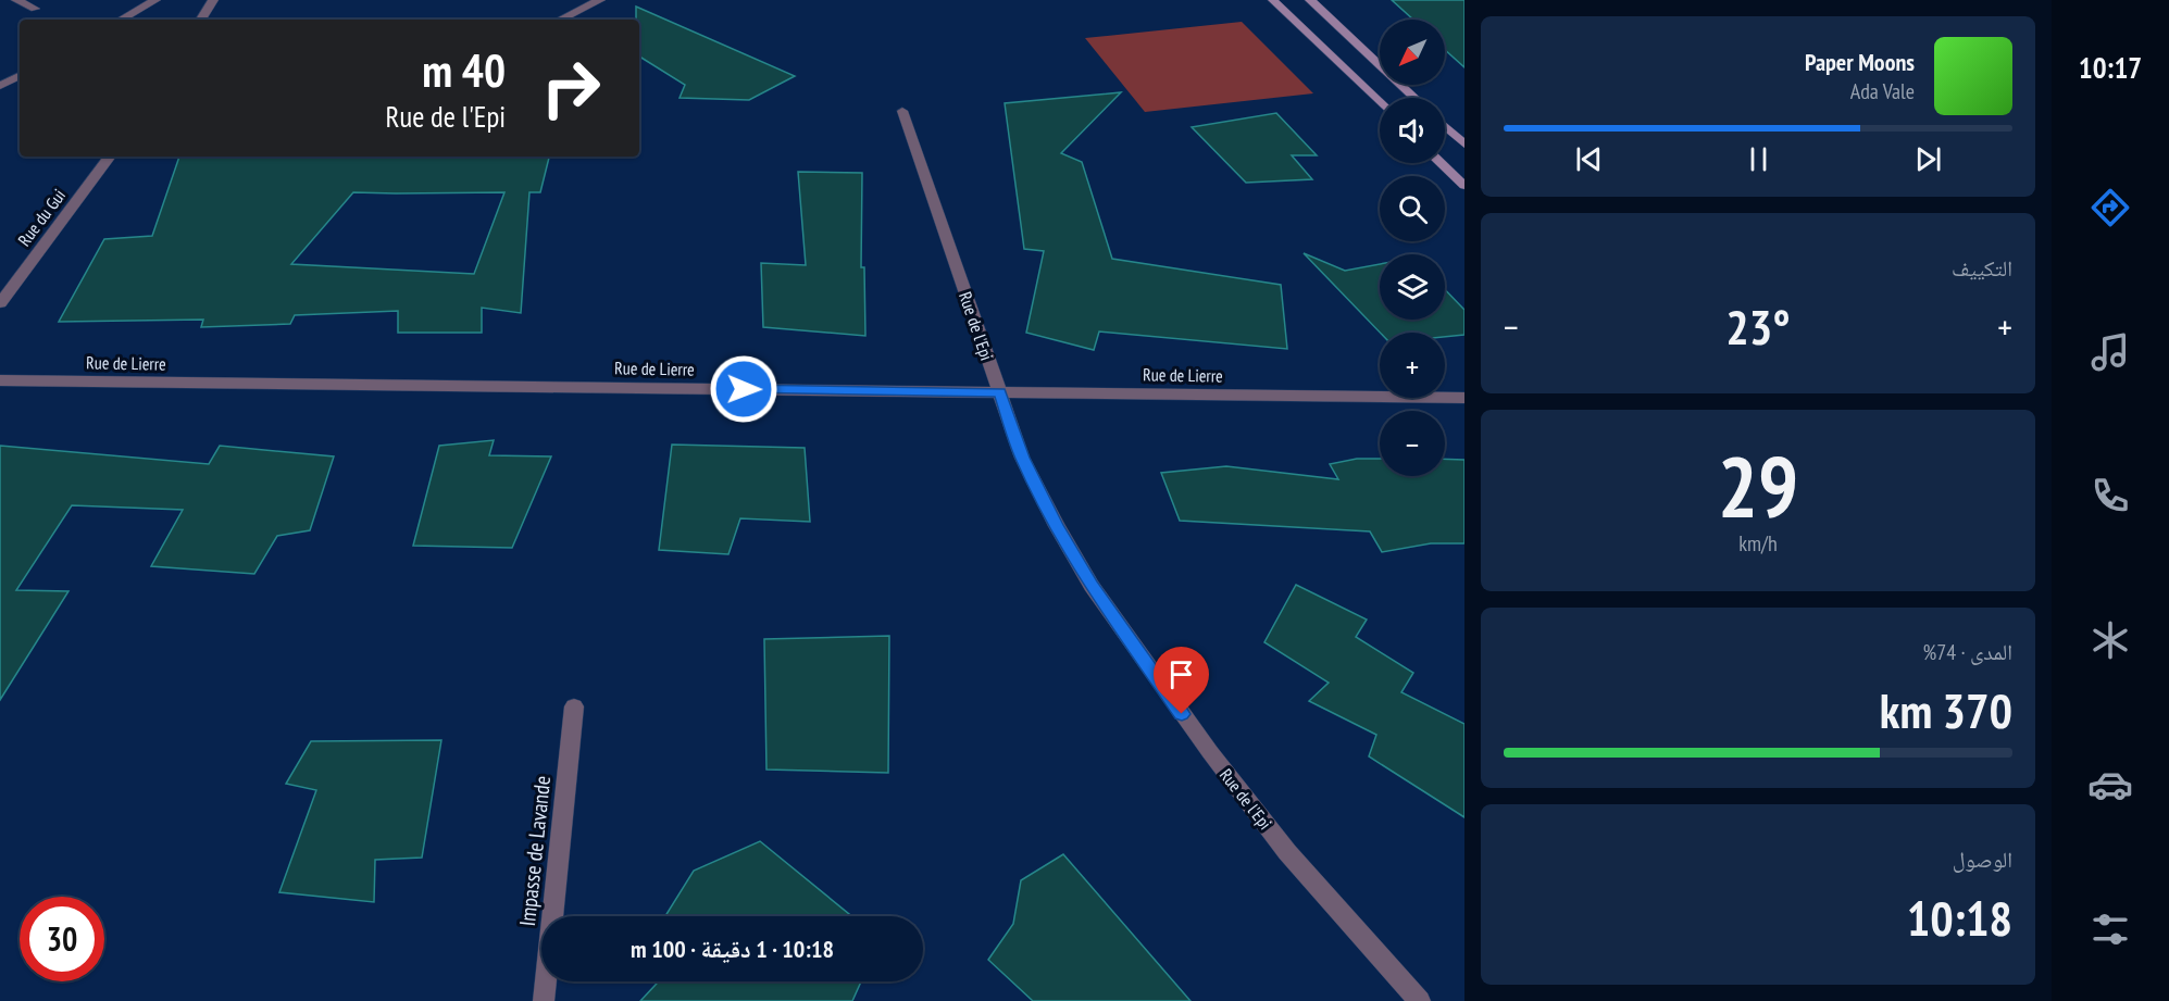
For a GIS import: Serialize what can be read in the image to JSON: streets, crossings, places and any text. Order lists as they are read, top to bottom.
{
  "streets": {
    "street": [
      "Rue du Gui",
      "Rue de l'Epi",
      "Rue de Lierre",
      "Impasse de Lavande"
    ]
  },
  "crossings": [
    ["Rue de l'Epi", "Rue de Lierre"]
  ],
  "north": "bottom left",
  "page": {
    "tabs": "10:17",
    "map_buttons": ["+", "−"],
    "turn": ["40 m", "Rue de l'Epi"],
    "song": ["Paper Moons", "Ada Vale"],
    "tile": [
      "التكييف",
      ["29", "km/h"],
      ["المدى · 74%", "370 km"],
      ["الوصول", "10:18"]
    ],
    "heat": ["−", "23°", "+"],
    "limit": "30",
    "trip": "10:18 · 1 دقيقة · 100 m"
  }
}
